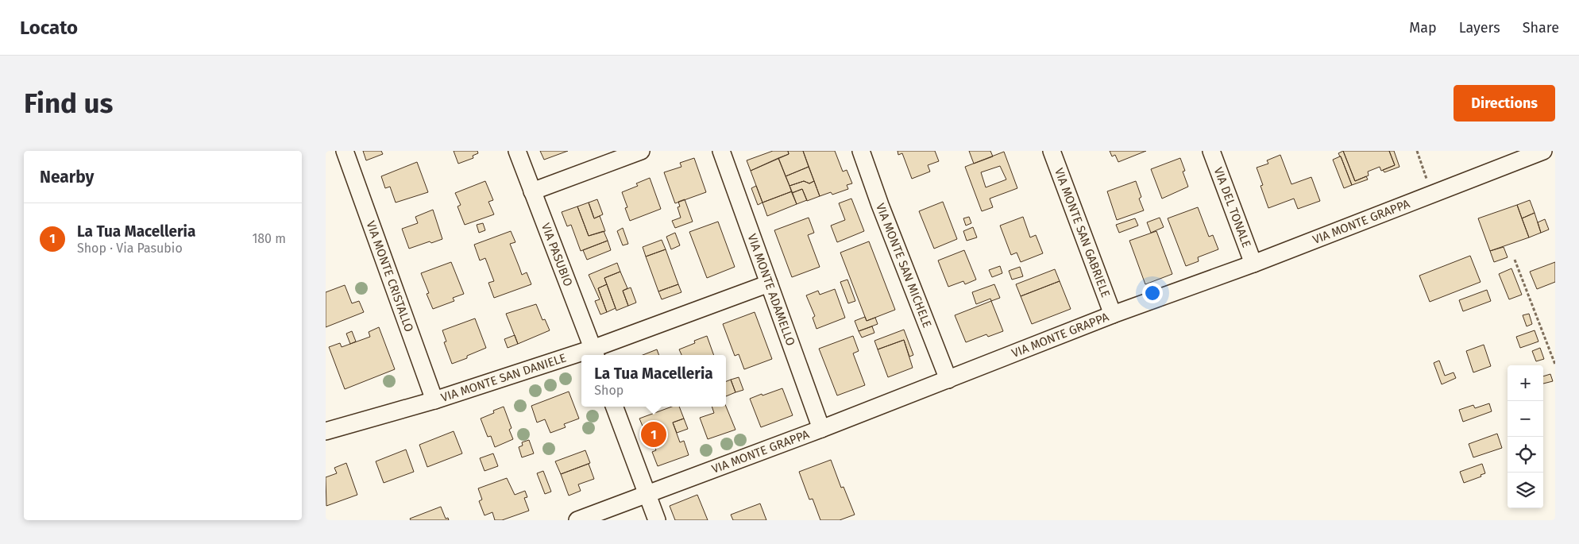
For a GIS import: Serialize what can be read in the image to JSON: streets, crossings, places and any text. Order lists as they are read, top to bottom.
{
  "streets": {
    "street": [
      "VIA DEL TONALE",
      "VIA MONTE GRAPPA",
      "VIA MONTE SAN GABRIELE",
      "VIA PASUBIO",
      "VIA MONTE SAN MICHELE",
      "VIA MONTE CRISTALLO",
      "VIA MONTE ADAMELLO",
      "VIA MONTE SAN DANIELE"
    ]
  },
  "crossings": [
    ["VIA DEL TONALE", "VIA MONTE GRAPPA"],
    ["VIA MONTE GRAPPA", "VIA MONTE SAN GABRIELE"],
    ["VIA MONTE GRAPPA", "VIA MONTE SAN MICHELE"],
    ["VIA MONTE GRAPPA", "VIA MONTE ADAMELLO"],
    ["VIA PASUBIO", "VIA MONTE SAN DANIELE"],
    ["VIA MONTE CRISTALLO", "VIA MONTE SAN DANIELE"],
    ["VIA MONTE ADAMELLO", "VIA MONTE SAN DANIELE"]
  ],
  "page": {
    "header": "Locato",
    "nav": ["Map", "Layers", "Share"],
    "buttons": "Directions",
    "title": "Find us",
    "heading": "Nearby",
    "list": [
      {
        "mark": "1",
        "name": "La Tua Macelleria",
        "note": "Shop · Via Pasubio",
        "value": "180 m"
      }
    ],
    "popup": ["La Tua Macelleria", "Shop"],
    "map_buttons": ["+", "−"],
    "pins": "1"
  }
}
